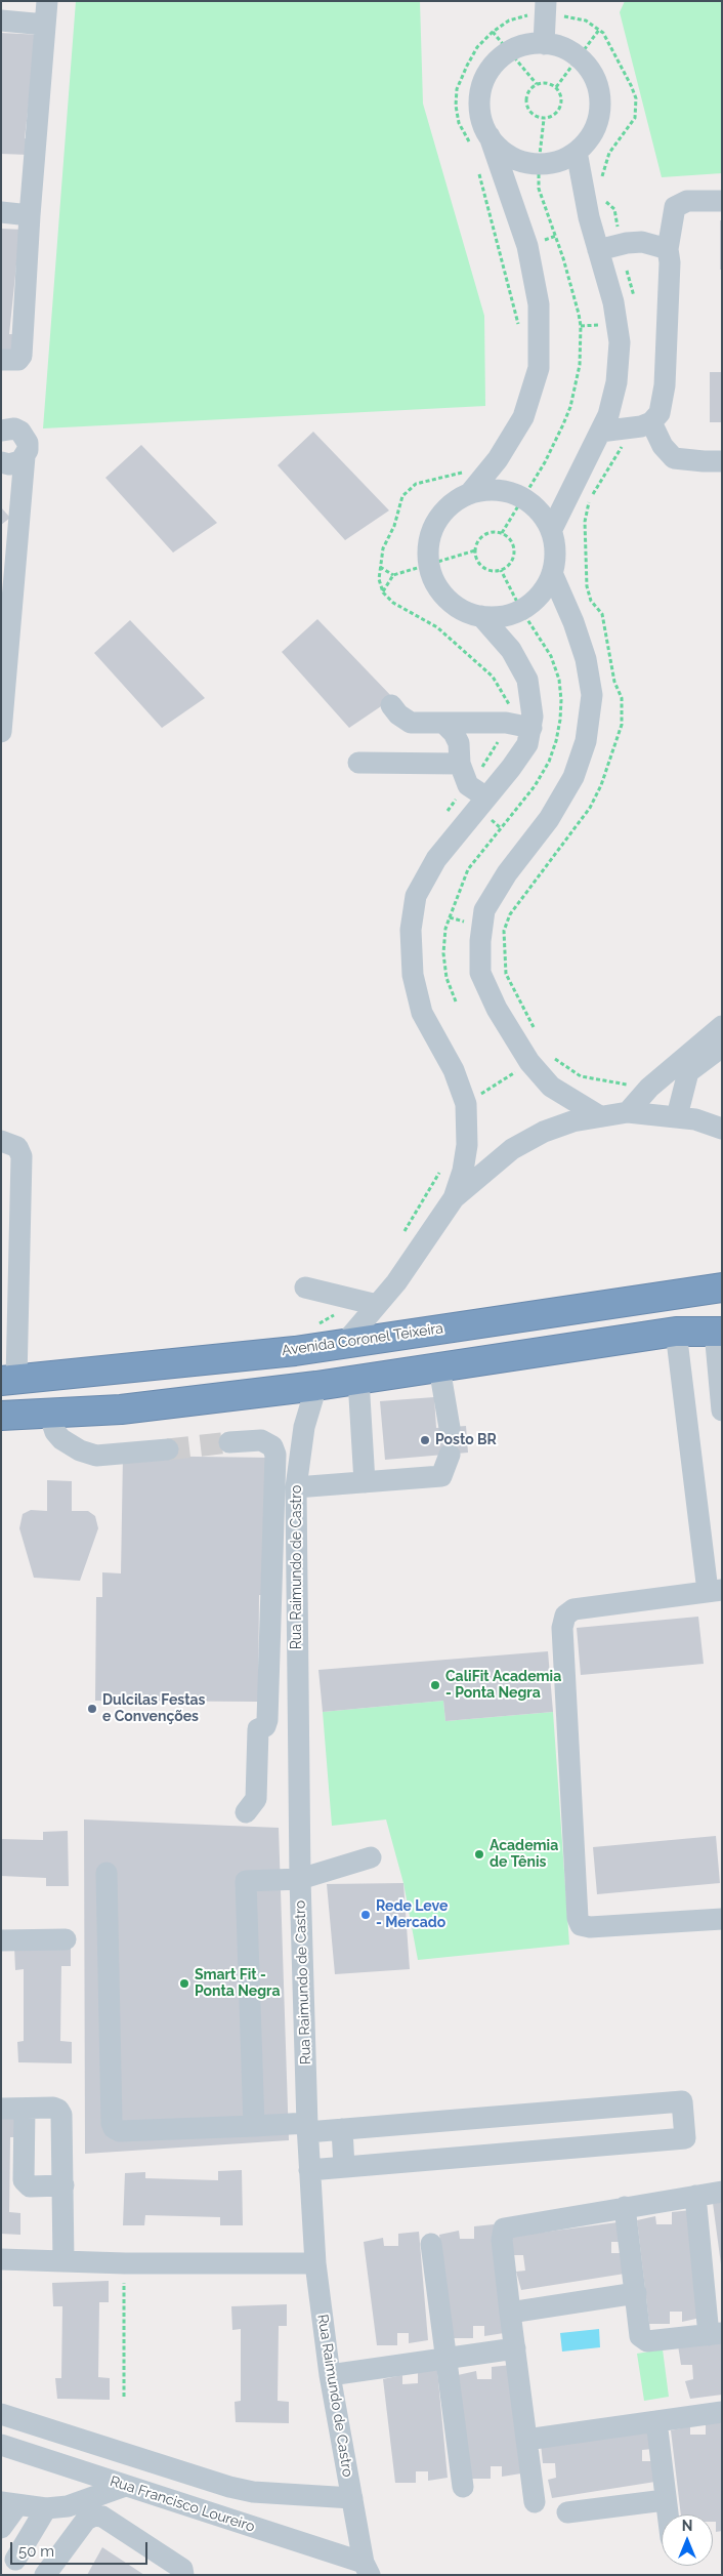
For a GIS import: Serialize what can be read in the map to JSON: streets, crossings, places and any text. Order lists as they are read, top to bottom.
{
  "streets": {
    "highway": ["Avenida Coronel Teixeira"],
    "street": ["Rua Raimundo de Castro", "Rua Francisco Loureiro"]
  },
  "crossings": [
    ["Rua Raimundo de Castro", "Rua Francisco Loureiro"]
  ],
  "places": [
    "Posto BR",
    "CaliFit Academia - Ponta Negra",
    "Dulcilas Festas e Convenções",
    "Academia de Tênis",
    "Rede Leve - Mercado",
    "Smart Fit - Ponta Negra"
  ],
  "scale_bar": "50 m",
  "north": "top"
}
